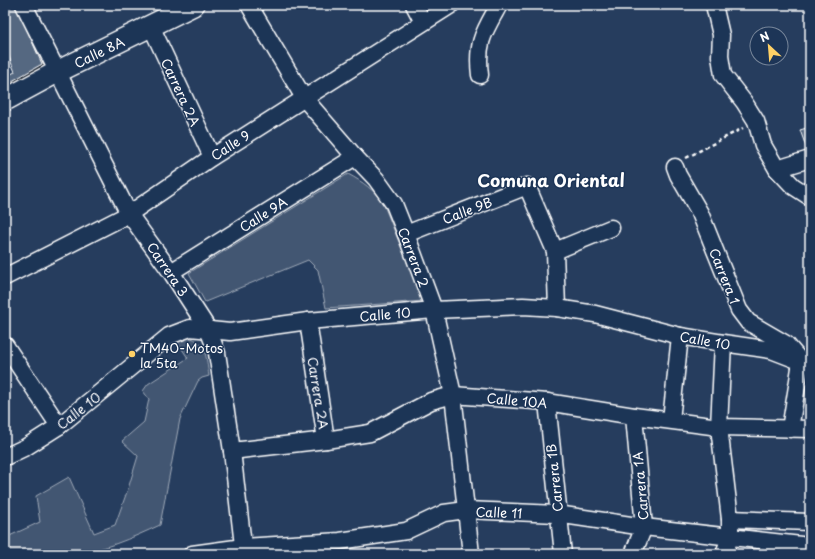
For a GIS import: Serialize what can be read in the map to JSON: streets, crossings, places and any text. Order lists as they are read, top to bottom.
{
  "streets": {
    "main road": ["Calle 8A"],
    "street": [
      "Carrera 2A",
      "Calle 9",
      "Calle 9B",
      "Calle 9A",
      "Carrera 2",
      "Carrera 3",
      "Carrera 1",
      "Calle 10",
      "Calle 10A",
      "Carrera 1B",
      "Carrera 1A",
      "Calle 11"
    ]
  },
  "crossings": [
    ["Calle 8A", "Carrera 2A"],
    ["Calle 8A", "Carrera 3"],
    ["Carrera 2A", "Calle 9"],
    ["Carrera 2A", "Calle 10"],
    ["Carrera 2A", "Calle 10A"],
    ["Calle 9", "Carrera 2"],
    ["Calle 9", "Carrera 3"],
    ["Calle 9B", "Carrera 2"],
    ["Calle 9A", "Carrera 2"],
    ["Calle 9A", "Carrera 3"],
    ["Carrera 2", "Calle 10"],
    ["Carrera 2", "Calle 10A"],
    ["Carrera 2", "Calle 11"],
    ["Carrera 3", "Calle 10"],
    ["Carrera 3", "Calle 10A"],
    ["Carrera 3", "Calle 11"],
    ["Carrera 1", "Calle 10"],
    ["Calle 10A", "Carrera 1B"],
    ["Calle 10A", "Carrera 1A"],
    ["Carrera 1B", "Calle 11"],
    ["Carrera 1A", "Calle 11"]
  ],
  "districts": ["Comuna Oriental"],
  "places": ["TM40-Motos la 5ta"],
  "north": "top left"
}
